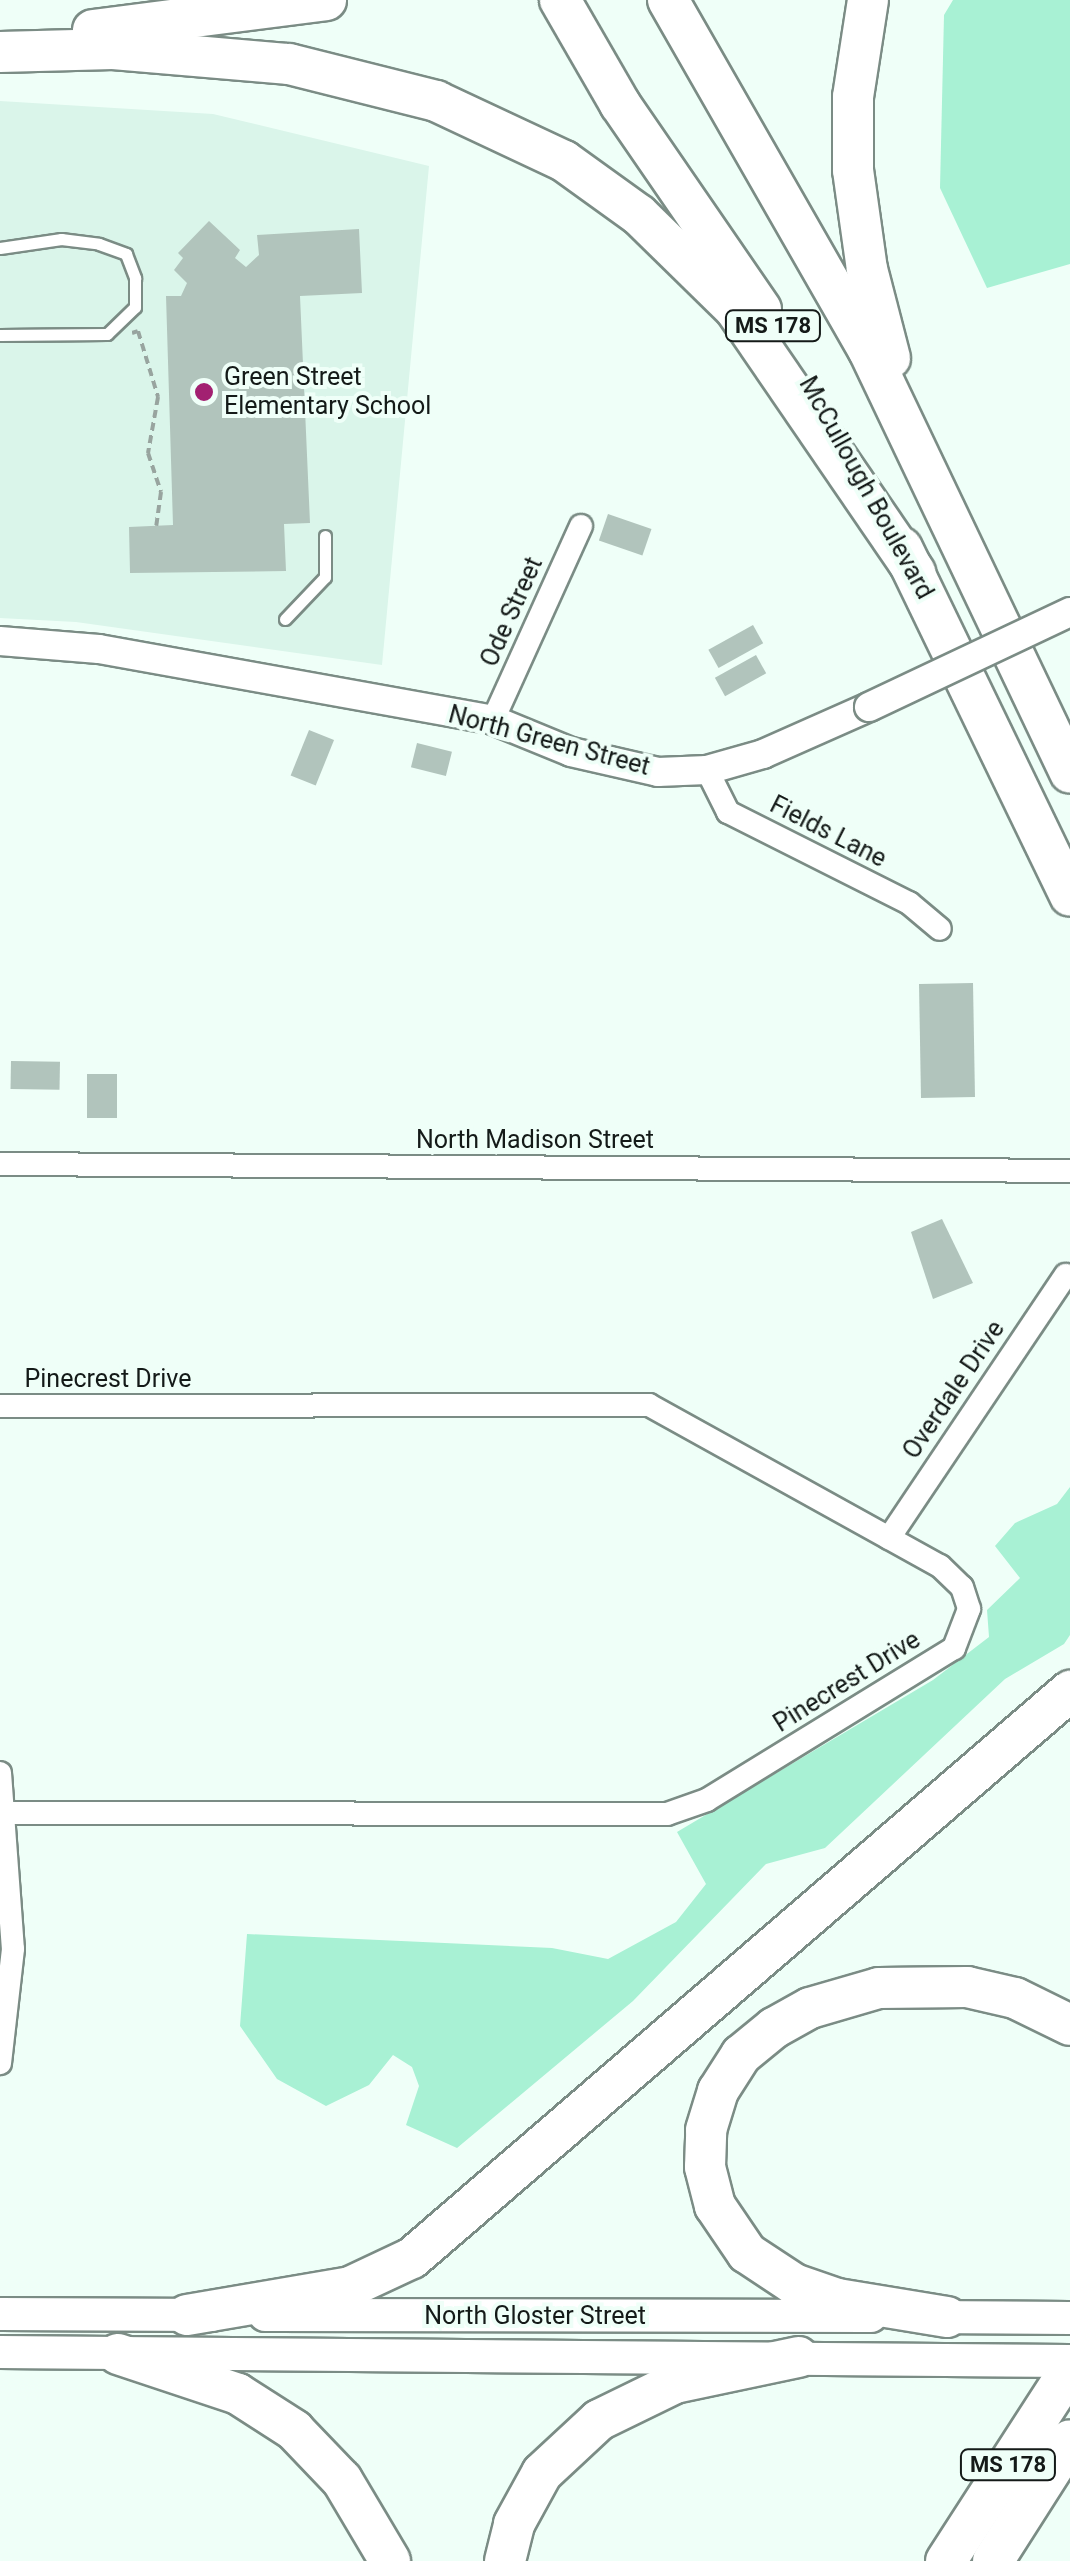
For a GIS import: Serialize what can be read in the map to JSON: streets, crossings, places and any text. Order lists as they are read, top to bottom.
{
  "streets": {
    "highway": ["MS 178", "McCullough Boulevard"],
    "main road": ["North Gloster Street"],
    "street": [
      "Ode Street",
      "North Green Street",
      "Fields Lane",
      "North Madison Street",
      "Pinecrest Drive",
      "Overdale Drive"
    ]
  },
  "crossings": [
    ["Ode Street", "North Green Street"],
    ["North Green Street", "Fields Lane"],
    ["Pinecrest Drive", "Overdale Drive"]
  ],
  "places": ["Green Street Elementary School"]
}
